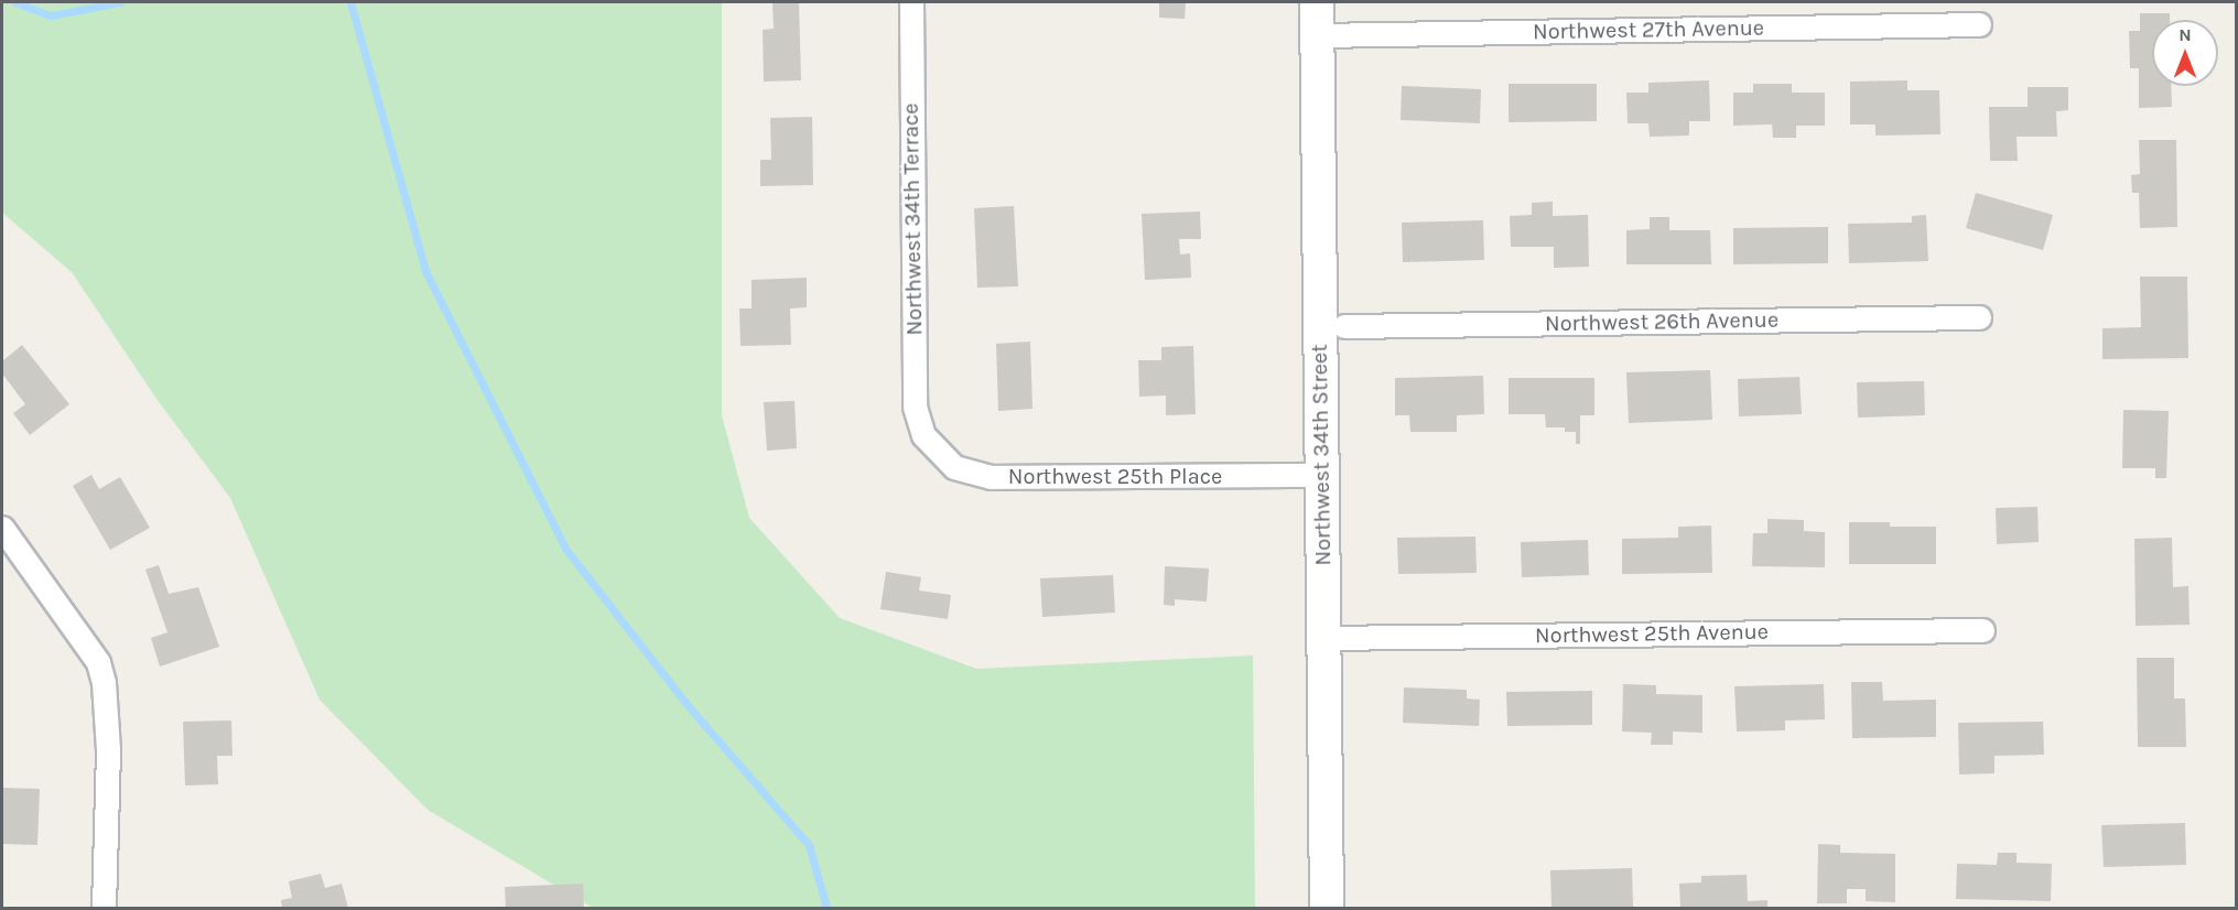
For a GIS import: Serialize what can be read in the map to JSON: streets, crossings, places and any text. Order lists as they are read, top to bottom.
{
  "streets": {
    "main road": ["Northwest 34th Street"],
    "street": [
      "Northwest 27th Avenue",
      "Northwest 34th Terrace",
      "Northwest 26th Avenue",
      "Northwest 25th Place",
      "Northwest 25th Avenue"
    ]
  },
  "crossings": [
    ["Northwest 27th Avenue", "Northwest 34th Street"],
    ["Northwest 34th Terrace", "Northwest 25th Place"],
    ["Northwest 34th Street", "Northwest 25th Place"],
    ["Northwest 34th Street", "Northwest 25th Avenue"]
  ],
  "north": "top"
}
